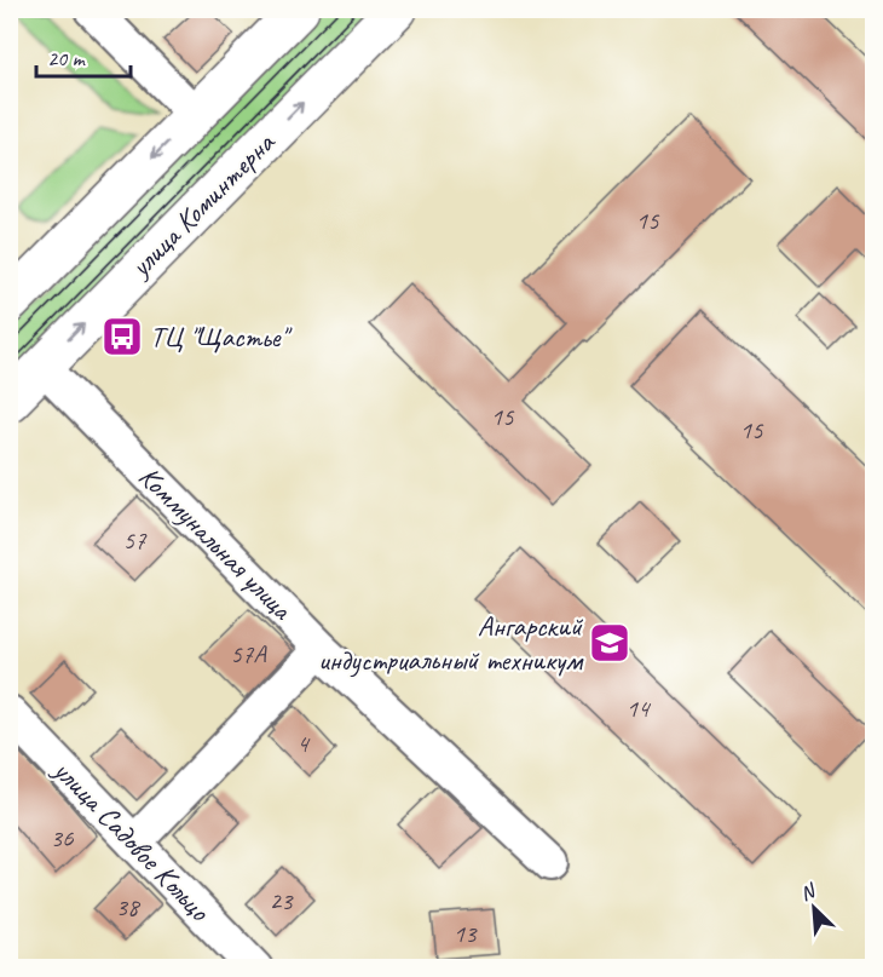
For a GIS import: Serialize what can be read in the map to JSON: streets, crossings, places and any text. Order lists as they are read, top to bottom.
{
  "streets": {
    "street": ["улица Коминтерна", "Коммунальная улица", "улица Садовое Кольцо"]
  },
  "crossings": [
    ["улица Коминтерна", "Коммунальная улица"]
  ],
  "places": {
    "bus stop": ["ТЦ \"Щастье\""],
    "school or university": ["Ангарский индустриальный техникум"]
  },
  "house_numbers": [
    "15",
    "15",
    "15",
    "57",
    "57А",
    "14",
    "4",
    "36",
    "23",
    "38",
    "13"
  ],
  "scale_bar": "20 m",
  "north": "top left"
}
